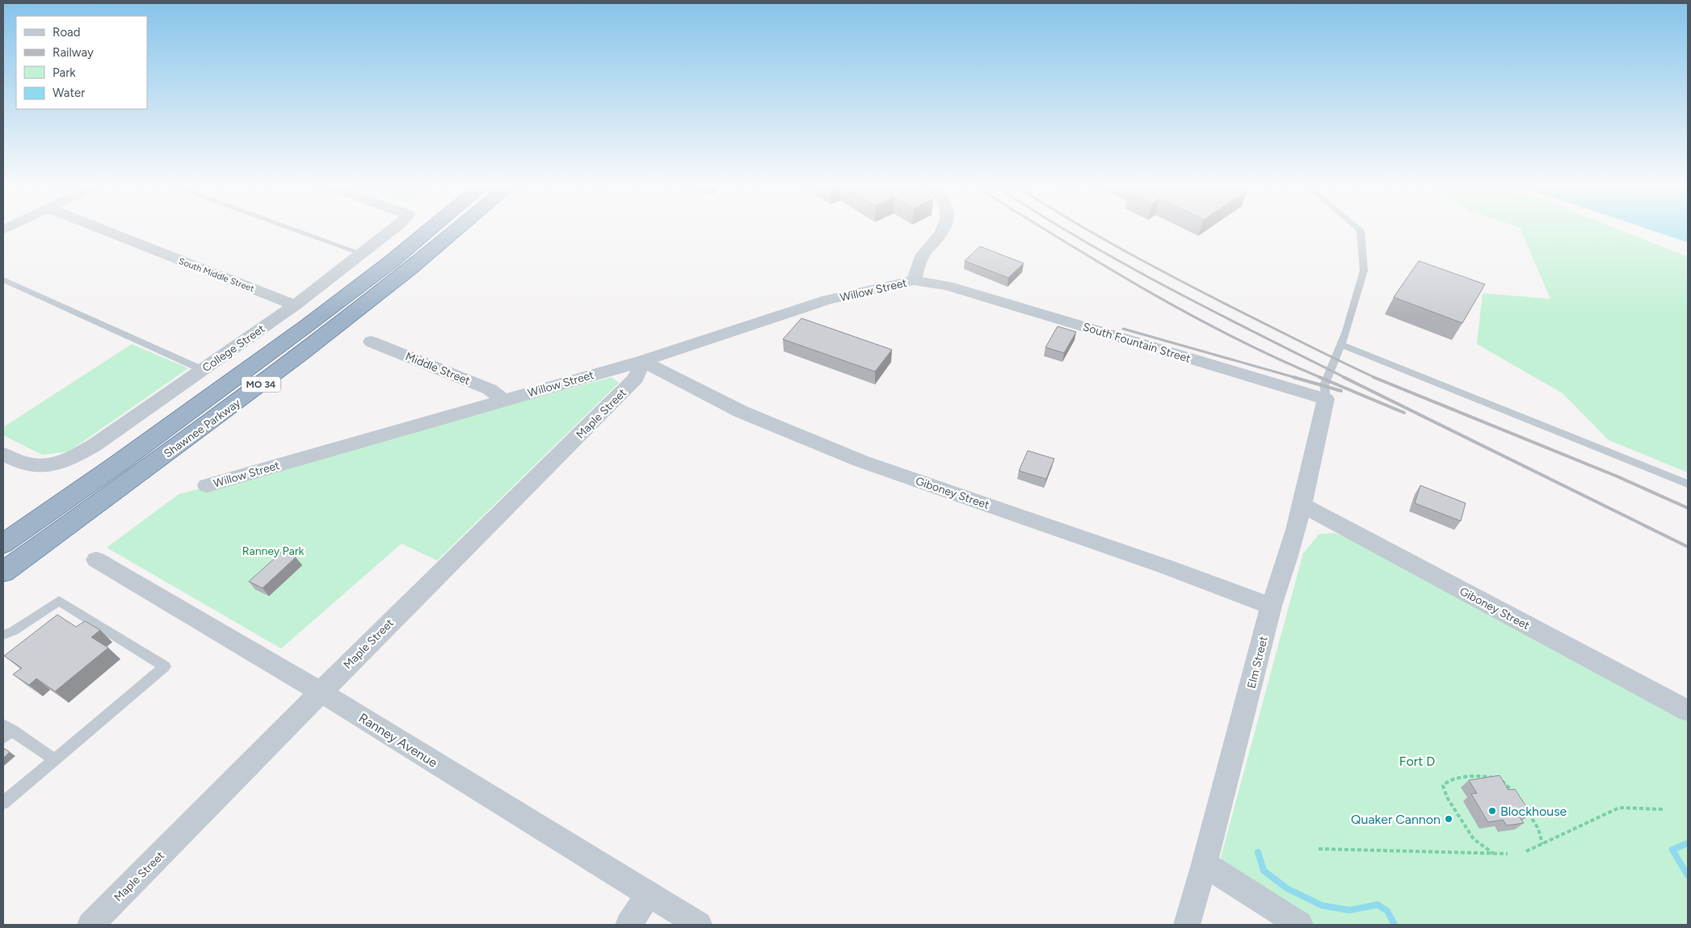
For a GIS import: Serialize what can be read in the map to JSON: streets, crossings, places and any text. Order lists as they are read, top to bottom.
{
  "streets": {
    "highway": ["MO 34", "Shawnee Parkway"],
    "street": [
      "South Middle Street",
      "Willow Street",
      "South Fountain Street",
      "College Street",
      "Middle Street",
      "Maple Street",
      "Giboney Street",
      "Elm Street",
      "Ranney Avenue"
    ]
  },
  "crossings": [
    ["South Middle Street", "College Street"],
    ["Willow Street", "South Fountain Street"],
    ["Willow Street", "Middle Street"],
    ["Willow Street", "Maple Street"],
    ["Willow Street", "Giboney Street"],
    ["South Fountain Street", "Elm Street"],
    ["Maple Street", "Giboney Street"],
    ["Maple Street", "Ranney Avenue"],
    ["Giboney Street", "Elm Street"]
  ],
  "parks": ["Ranney Park", "Fort D"],
  "places": ["Blockhouse", "Quaker Cannon"],
  "legend": [
    "Road",
    "Railway",
    "Park",
    "Water"
  ]
}
